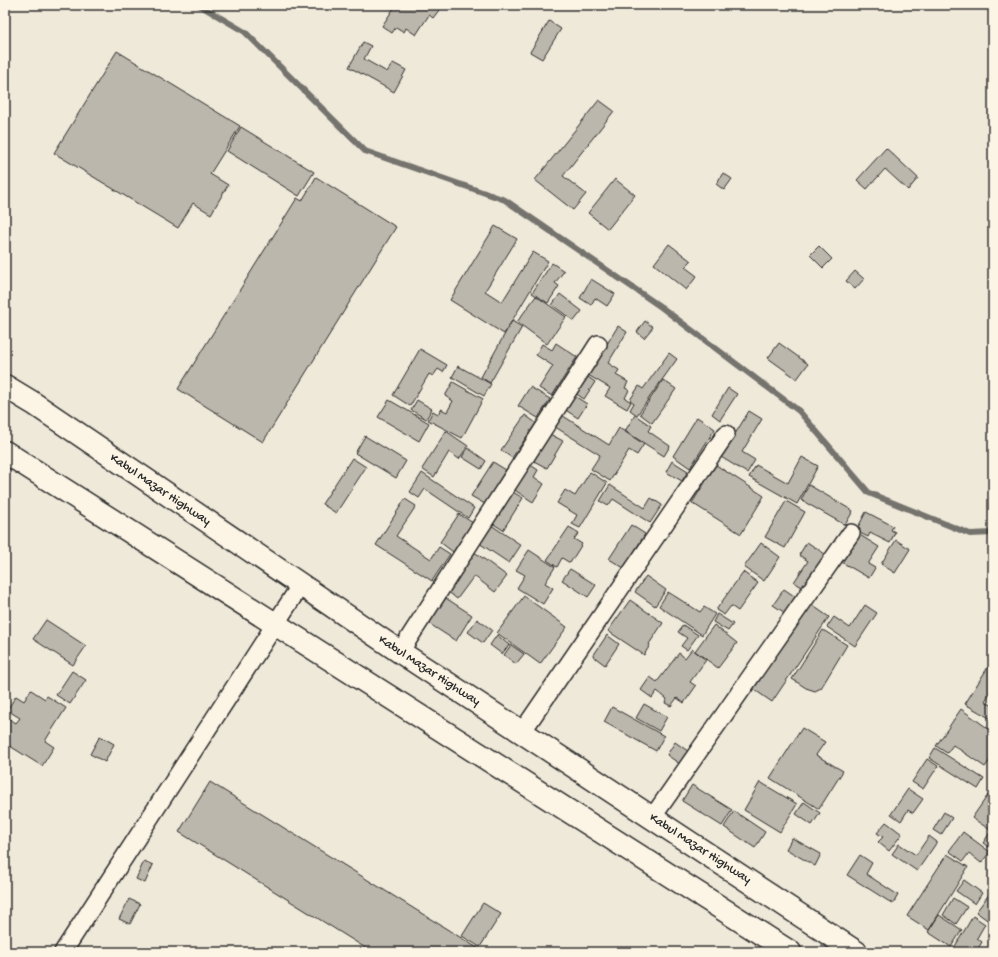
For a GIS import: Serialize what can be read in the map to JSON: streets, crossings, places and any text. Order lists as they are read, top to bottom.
{
  "streets": {
    "highway": ["Kabul Mazar Highway"]
  }
}
